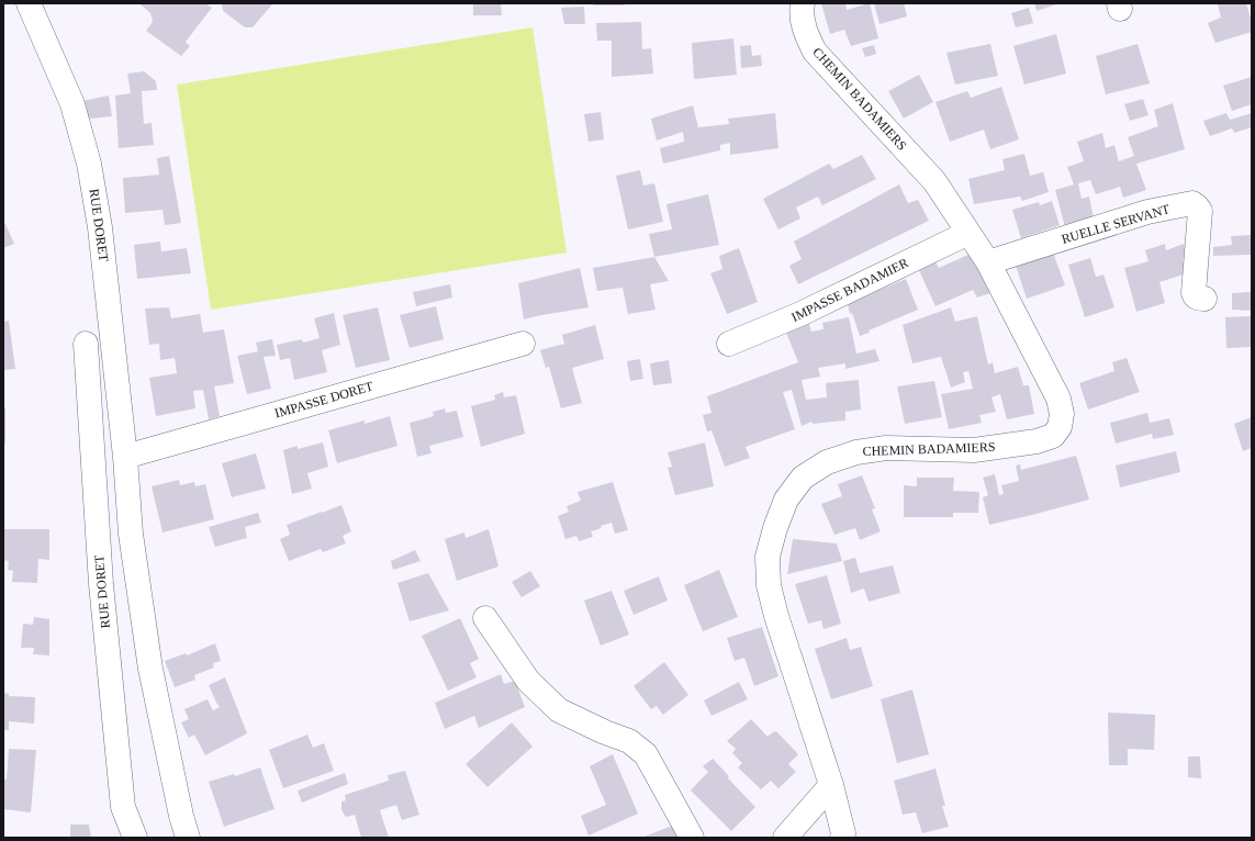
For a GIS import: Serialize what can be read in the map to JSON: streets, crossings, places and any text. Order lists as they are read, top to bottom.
{
  "streets": {
    "street": [
      "CHEMIN BADAMIERS",
      "RUELLE SERVANT",
      "RUE DORET",
      "IMPASSE BADAMIER",
      "IMPASSE DORET"
    ]
  },
  "crossings": [
    ["CHEMIN BADAMIERS", "RUELLE SERVANT"],
    ["CHEMIN BADAMIERS", "IMPASSE BADAMIER"],
    ["RUE DORET", "IMPASSE DORET"]
  ]
}
